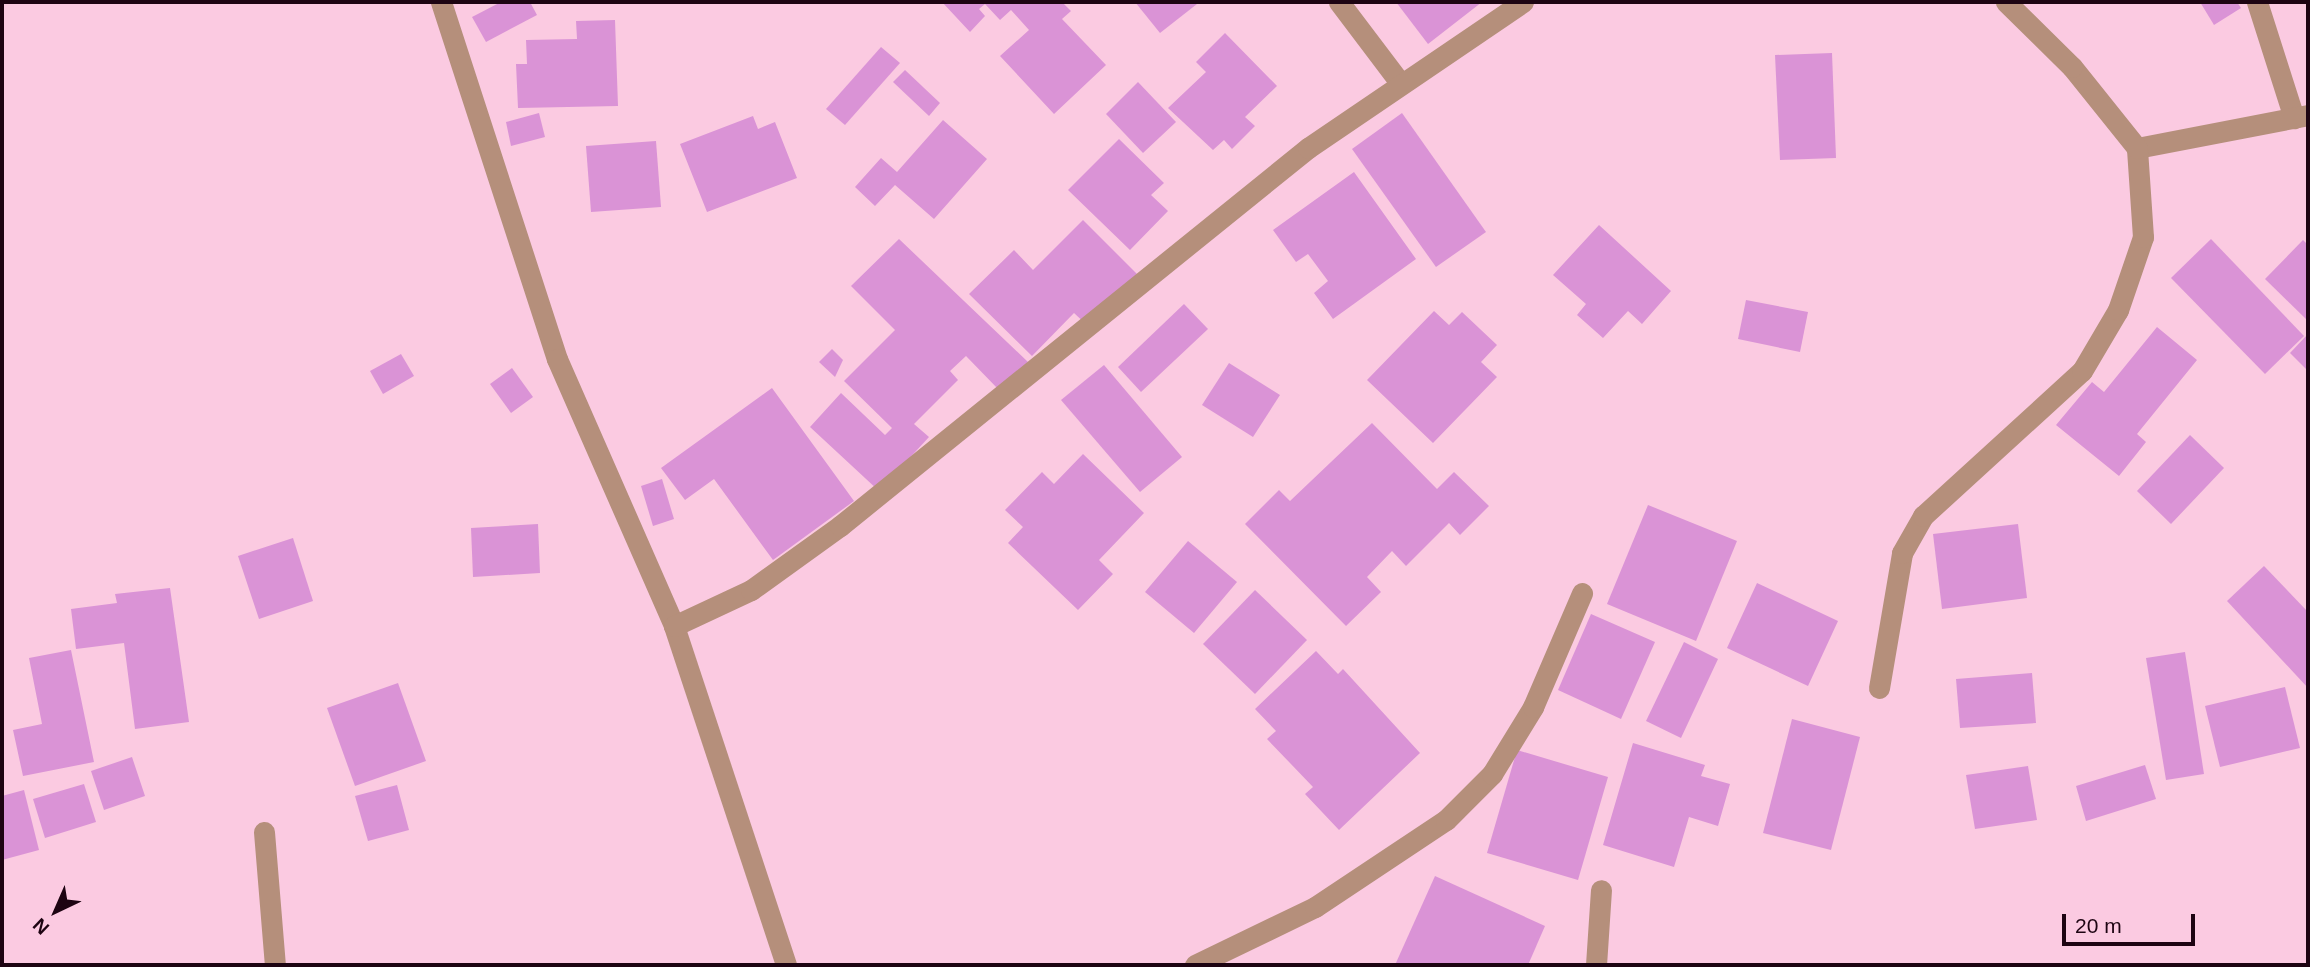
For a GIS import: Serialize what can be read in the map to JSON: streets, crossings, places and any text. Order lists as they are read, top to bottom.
{
  "scale_bar": "20 m",
  "north": "bottom left"
}
